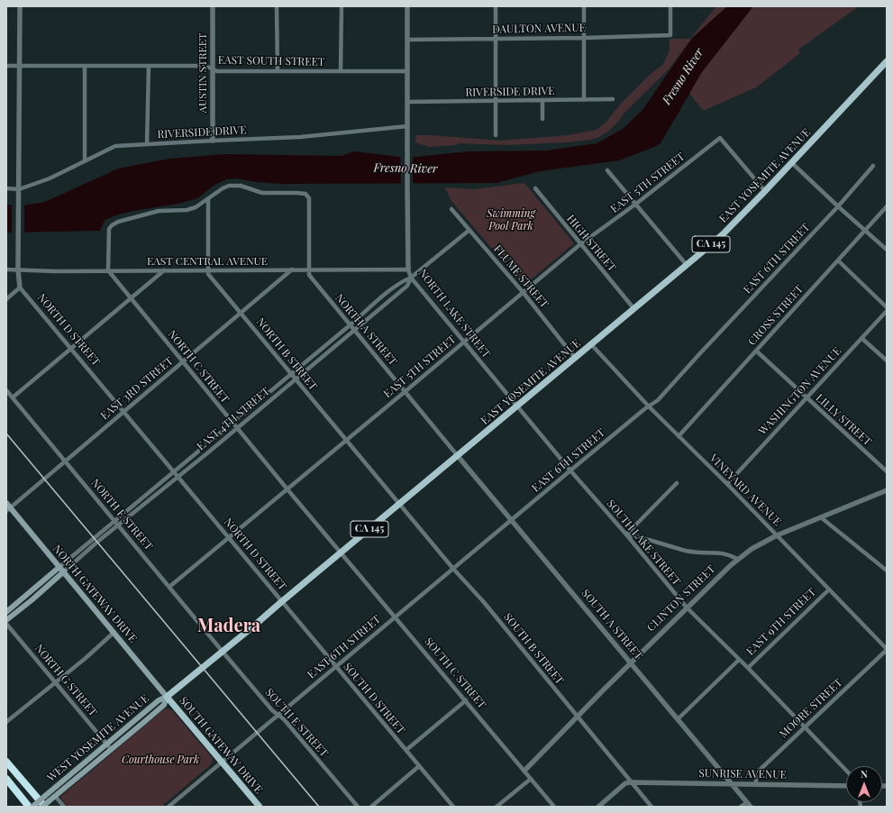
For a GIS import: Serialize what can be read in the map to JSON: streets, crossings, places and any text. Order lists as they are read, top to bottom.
{
  "streets": {
    "main road": [
      "EAST YOSEMITE AVENUE",
      "CA 145",
      "NORTH GATEWAY DRIVE",
      "WEST YOSEMITE AVENUE",
      "SOUTH GATEWAY DRIVE"
    ],
    "street": [
      "DAULTON AVENUE",
      "EAST SOUTH STREET",
      "AUSTIN STREET",
      "RIVERSIDE DRIVE",
      "EAST 5TH STREET",
      "HIGH STREET",
      "EAST 6TH STREET",
      "EAST CENTRAL AVENUE",
      "FLUME STREET",
      "NORTH LAKE STREET",
      "CROSS STREET",
      "NORTH D STREET",
      "NORTH A STREET",
      "NORTH B STREET",
      "NORTH C STREET",
      "EAST 3RD STREET",
      "WASHINGTON AVENUE",
      "EAST 4TH STREET",
      "LILLY STREET",
      "VINEYARD AVENUE",
      "NORTH E STREET",
      "SOUTH LAKE STREET",
      "CLINTON STREET",
      "EAST 9TH STREET",
      "SOUTH A STREET",
      "SOUTH B STREET",
      "SOUTH C STREET",
      "NORTH G STREET",
      "SOUTH D STREET",
      "MOORE STREET",
      "SOUTH E STREET",
      "SUNRISE AVENUE"
    ]
  },
  "crossings": [
    ["DAULTON AVENUE", "NORTH LAKE STREET"],
    ["EAST SOUTH STREET", "AUSTIN STREET"],
    ["EAST SOUTH STREET", "NORTH LAKE STREET"],
    ["AUSTIN STREET", "RIVERSIDE DRIVE"],
    ["RIVERSIDE DRIVE", "NORTH LAKE STREET"],
    ["EAST YOSEMITE AVENUE", "EAST 5TH STREET"],
    ["EAST YOSEMITE AVENUE", "HIGH STREET"],
    ["EAST YOSEMITE AVENUE", "FLUME STREET"],
    ["EAST YOSEMITE AVENUE", "NORTH LAKE STREET"],
    ["EAST YOSEMITE AVENUE", "NORTH D STREET"],
    ["EAST YOSEMITE AVENUE", "NORTH A STREET"],
    ["EAST YOSEMITE AVENUE", "NORTH B STREET"],
    ["EAST YOSEMITE AVENUE", "NORTH C STREET"],
    ["EAST YOSEMITE AVENUE", "VINEYARD AVENUE"],
    ["EAST YOSEMITE AVENUE", "NORTH E STREET"],
    ["EAST YOSEMITE AVENUE", "SOUTH LAKE STREET"],
    ["EAST YOSEMITE AVENUE", "NORTH GATEWAY DRIVE"],
    ["EAST YOSEMITE AVENUE", "SOUTH A STREET"],
    ["EAST YOSEMITE AVENUE", "SOUTH B STREET"],
    ["EAST YOSEMITE AVENUE", "SOUTH C STREET"],
    ["EAST YOSEMITE AVENUE", "SOUTH D STREET"],
    ["EAST YOSEMITE AVENUE", "SOUTH E STREET"],
    ["EAST YOSEMITE AVENUE", "WEST YOSEMITE AVENUE"],
    ["EAST YOSEMITE AVENUE", "SOUTH GATEWAY DRIVE"],
    ["EAST 5TH STREET", "HIGH STREET"],
    ["EAST 5TH STREET", "FLUME STREET"],
    ["EAST 5TH STREET", "NORTH LAKE STREET"],
    ["EAST 5TH STREET", "NORTH D STREET"],
    ["EAST 5TH STREET", "NORTH A STREET"],
    ["EAST 5TH STREET", "NORTH B STREET"],
    ["EAST 5TH STREET", "NORTH C STREET"],
    ["EAST 5TH STREET", "NORTH E STREET"],
    ["EAST 6TH STREET", "VINEYARD AVENUE"],
    ["EAST 6TH STREET", "SOUTH LAKE STREET"],
    ["EAST 6TH STREET", "SOUTH A STREET"],
    ["EAST 6TH STREET", "SOUTH B STREET"],
    ["EAST 6TH STREET", "SOUTH C STREET"],
    ["EAST 6TH STREET", "SOUTH D STREET"],
    ["EAST 6TH STREET", "SOUTH E STREET"],
    ["EAST 6TH STREET", "SOUTH GATEWAY DRIVE"],
    ["EAST CENTRAL AVENUE", "NORTH LAKE STREET"],
    ["EAST CENTRAL AVENUE", "NORTH A STREET"],
    ["EAST CENTRAL AVENUE", "NORTH B STREET"],
    ["EAST CENTRAL AVENUE", "NORTH C STREET"],
    ["EAST CENTRAL AVENUE", "EAST 3RD STREET"],
    ["FLUME STREET", "EAST 4TH STREET"],
    ["NORTH LAKE STREET", "EAST 4TH STREET"],
    ["NORTH LAKE STREET", "SOUTH LAKE STREET"],
    ["CROSS STREET", "LILLY STREET"],
    ["CROSS STREET", "VINEYARD AVENUE"],
    ["NORTH D STREET", "EAST 3RD STREET"],
    ["NORTH D STREET", "EAST 4TH STREET"],
    ["NORTH D STREET", "SOUTH D STREET"],
    ["NORTH A STREET", "EAST 4TH STREET"],
    ["NORTH A STREET", "SOUTH A STREET"],
    ["NORTH B STREET", "EAST 3RD STREET"],
    ["NORTH B STREET", "EAST 4TH STREET"],
    ["NORTH B STREET", "SOUTH B STREET"],
    ["NORTH C STREET", "EAST 3RD STREET"],
    ["NORTH C STREET", "EAST 4TH STREET"],
    ["NORTH C STREET", "SOUTH C STREET"],
    ["EAST 3RD STREET", "NORTH E STREET"],
    ["EAST 3RD STREET", "NORTH GATEWAY DRIVE"],
    ["WASHINGTON AVENUE", "LILLY STREET"],
    ["WASHINGTON AVENUE", "VINEYARD AVENUE"],
    ["EAST 4TH STREET", "NORTH E STREET"],
    ["EAST 4TH STREET", "NORTH GATEWAY DRIVE"],
    ["VINEYARD AVENUE", "CLINTON STREET"],
    ["VINEYARD AVENUE", "EAST 9TH STREET"],
    ["VINEYARD AVENUE", "MOORE STREET"],
    ["NORTH E STREET", "SOUTH E STREET"],
    ["SOUTH LAKE STREET", "CLINTON STREET"],
    ["SOUTH LAKE STREET", "EAST 9TH STREET"],
    ["SOUTH LAKE STREET", "MOORE STREET"],
    ["NORTH GATEWAY DRIVE", "WEST YOSEMITE AVENUE"],
    ["NORTH GATEWAY DRIVE", "SOUTH GATEWAY DRIVE"],
    ["CLINTON STREET", "SOUTH A STREET"],
    ["CLINTON STREET", "SOUTH B STREET"],
    ["CLINTON STREET", "SOUTH C STREET"],
    ["EAST 9TH STREET", "SOUTH A STREET"],
    ["SOUTH A STREET", "SUNRISE AVENUE"],
    ["SOUTH B STREET", "SUNRISE AVENUE"],
    ["NORTH G STREET", "WEST YOSEMITE AVENUE"],
    ["MOORE STREET", "SUNRISE AVENUE"],
    ["WEST YOSEMITE AVENUE", "SOUTH GATEWAY DRIVE"]
  ],
  "districts": ["Madera"],
  "water": ["Fresno River"],
  "parks": ["Swimming Pool Park", "Courthouse Park"],
  "north": "top"
}
